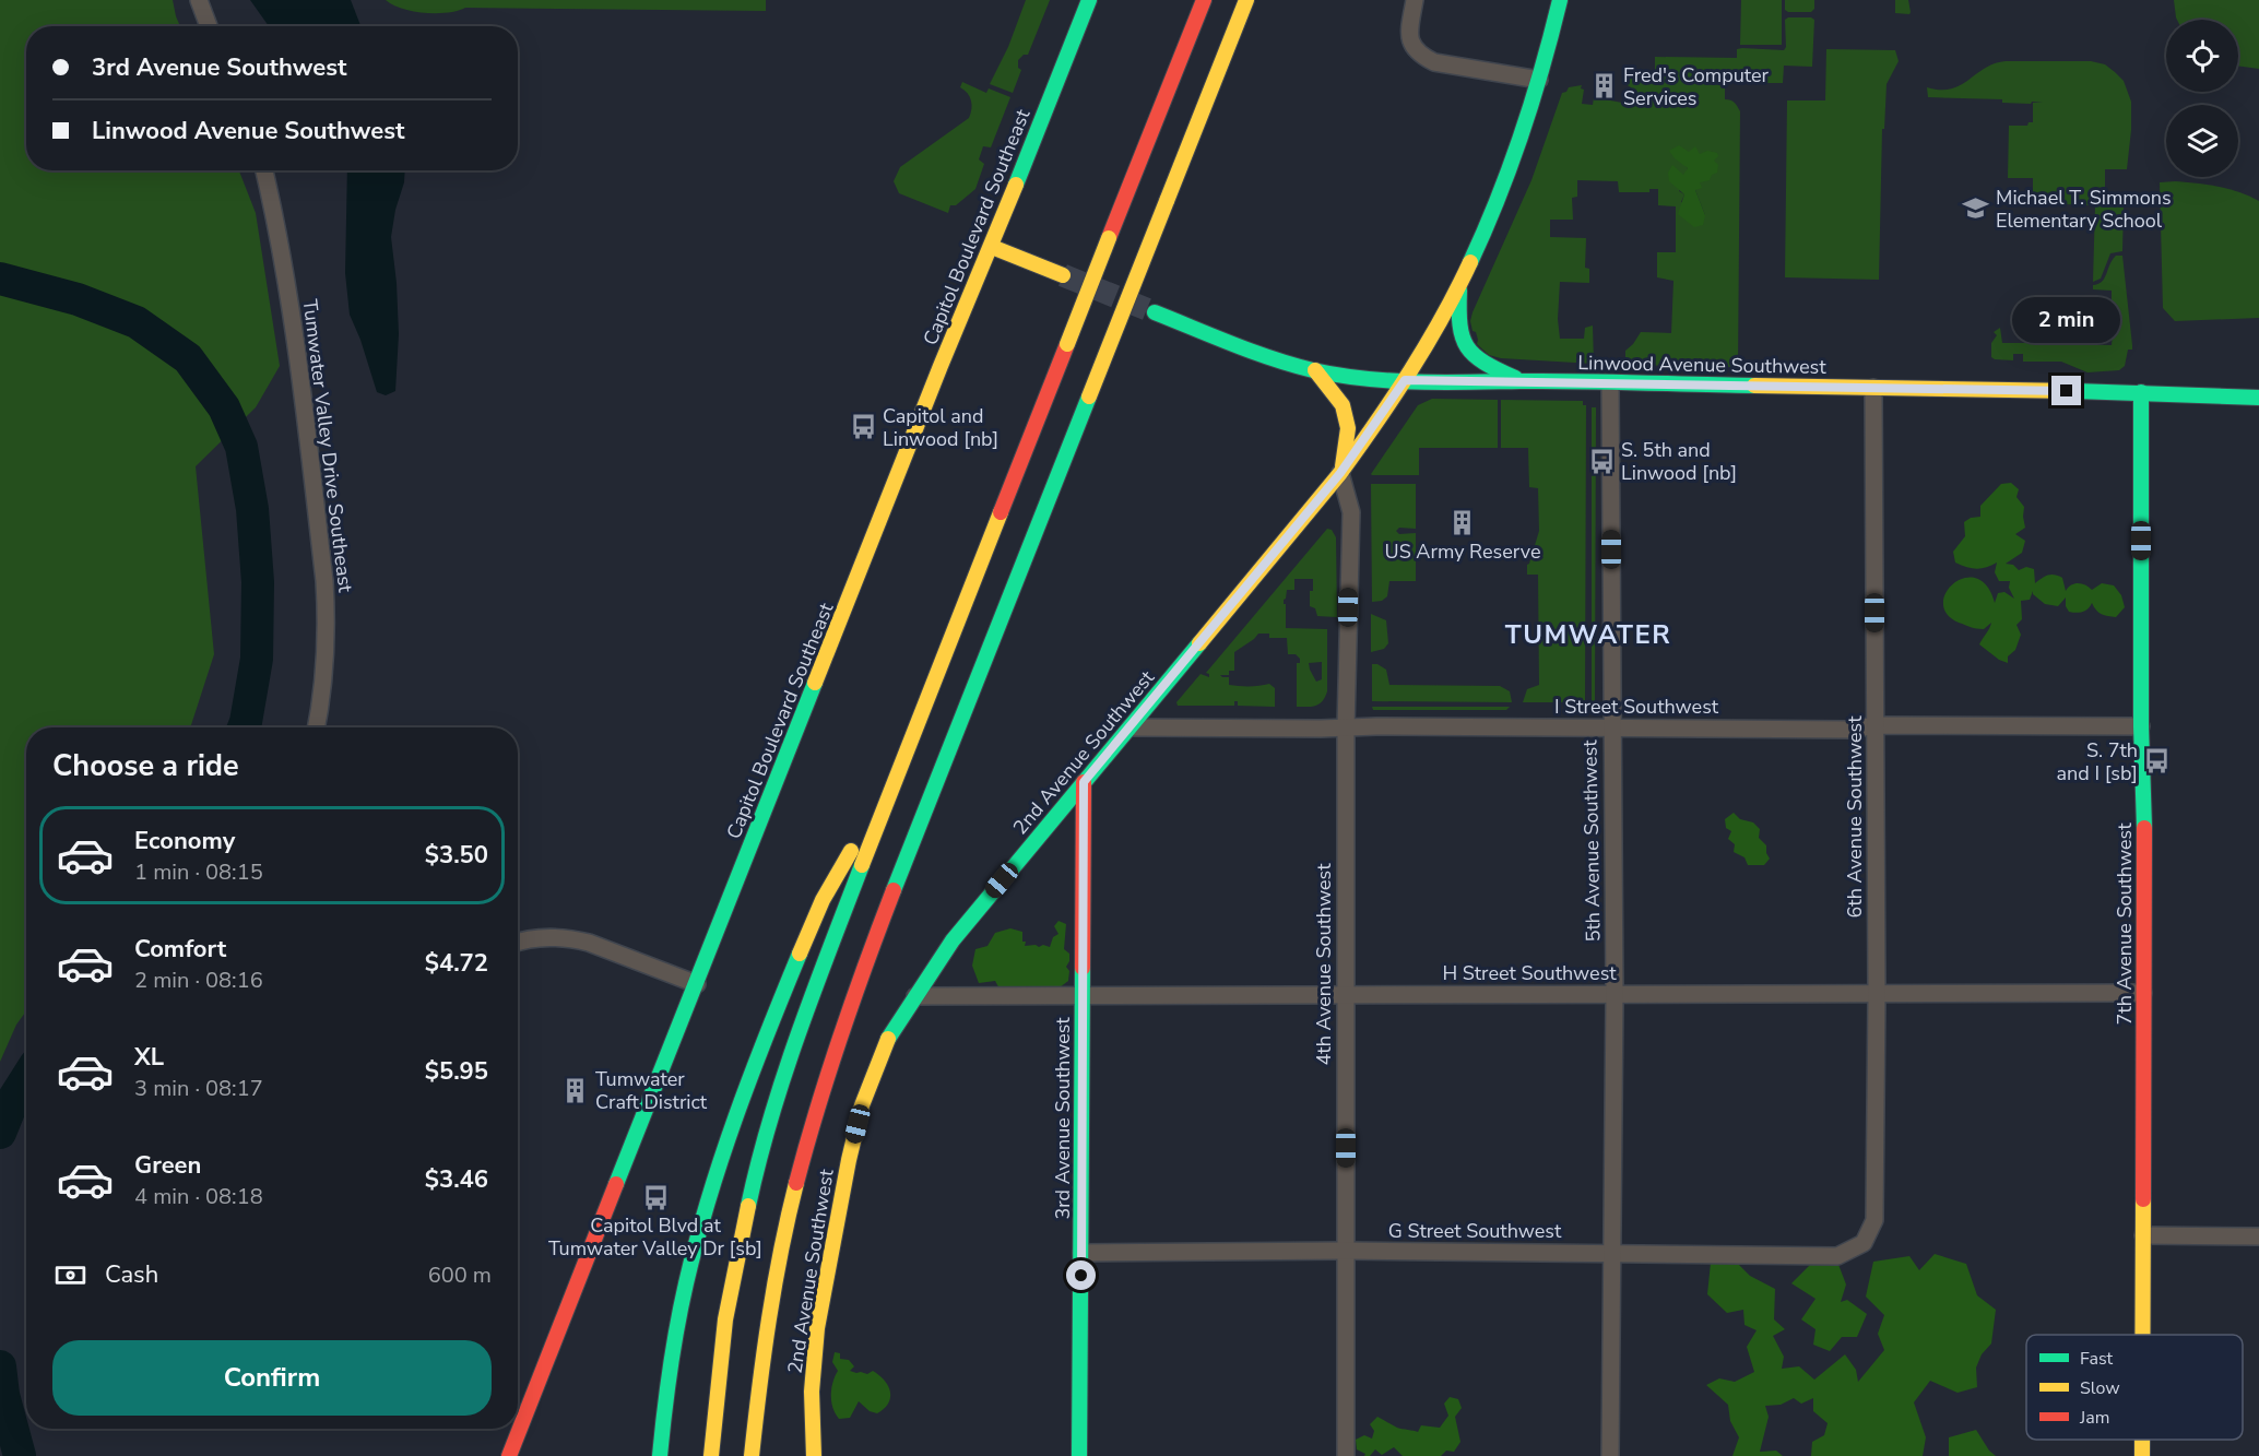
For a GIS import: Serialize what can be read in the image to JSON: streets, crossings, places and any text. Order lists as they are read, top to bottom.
{
  "streets": {
    "main road": [
      "Capitol Boulevard Southeast",
      "Linwood Avenue Southwest",
      "2nd Avenue Southwest",
      "7th Avenue Southwest",
      "3rd Avenue Southwest"
    ],
    "street": [
      "Tumwater Valley Drive Southeast",
      "I Street Southwest",
      "6th Avenue Southwest",
      "5th Avenue Southwest",
      "4th Avenue Southwest",
      "H Street Southwest",
      "G Street Southwest"
    ]
  },
  "crossings": [
    ["Linwood Avenue Southwest", "2nd Avenue Southwest"],
    ["Linwood Avenue Southwest", "6th Avenue Southwest"],
    ["Linwood Avenue Southwest", "5th Avenue Southwest"],
    ["Linwood Avenue Southwest", "7th Avenue Southwest"],
    ["I Street Southwest", "2nd Avenue Southwest"],
    ["I Street Southwest", "6th Avenue Southwest"],
    ["I Street Southwest", "5th Avenue Southwest"],
    ["I Street Southwest", "7th Avenue Southwest"],
    ["I Street Southwest", "4th Avenue Southwest"],
    ["2nd Avenue Southwest", "4th Avenue Southwest"],
    ["2nd Avenue Southwest", "H Street Southwest"],
    ["2nd Avenue Southwest", "3rd Avenue Southwest"],
    ["6th Avenue Southwest", "H Street Southwest"],
    ["6th Avenue Southwest", "G Street Southwest"],
    ["5th Avenue Southwest", "H Street Southwest"],
    ["5th Avenue Southwest", "G Street Southwest"],
    ["7th Avenue Southwest", "H Street Southwest"],
    ["4th Avenue Southwest", "H Street Southwest"],
    ["4th Avenue Southwest", "G Street Southwest"],
    ["H Street Southwest", "3rd Avenue Southwest"],
    ["3rd Avenue Southwest", "G Street Southwest"]
  ],
  "districts": ["TUMWATER"],
  "places": {
    "building": ["Fred's Computer Services", "US Army Reserve", "Tumwater Craft District"],
    "school or university": ["Michael T. Simmons Elementary School"],
    "bus stop": [
      "Capitol and Linwood [nb]",
      "S. 5th and Linwood [nb]",
      "S. 7th and I [sb]",
      "Capitol Blvd at Tumwater Valley Dr [sb]"
    ]
  },
  "legend": ["Fast", "Slow", "Jam"],
  "page": {
    "banner": ["3rd Avenue Southwest", "Linwood Avenue Southwest"],
    "bubble": "2 min",
    "heading": "Choose a ride",
    "list": [
      {
        "name": "Economy",
        "note": "1 min · 08:15",
        "value": "$3.50"
      },
      {
        "name": "Comfort",
        "note": "2 min · 08:16",
        "value": "$4.72"
      },
      {
        "name": "XL",
        "note": "3 min · 08:17",
        "value": "$5.95"
      },
      {
        "name": "Green",
        "note": "4 min · 08:18",
        "value": "$3.46"
      }
    ],
    "pay": ["Cash", "600 m"],
    "buttons": "Confirm"
  }
}
